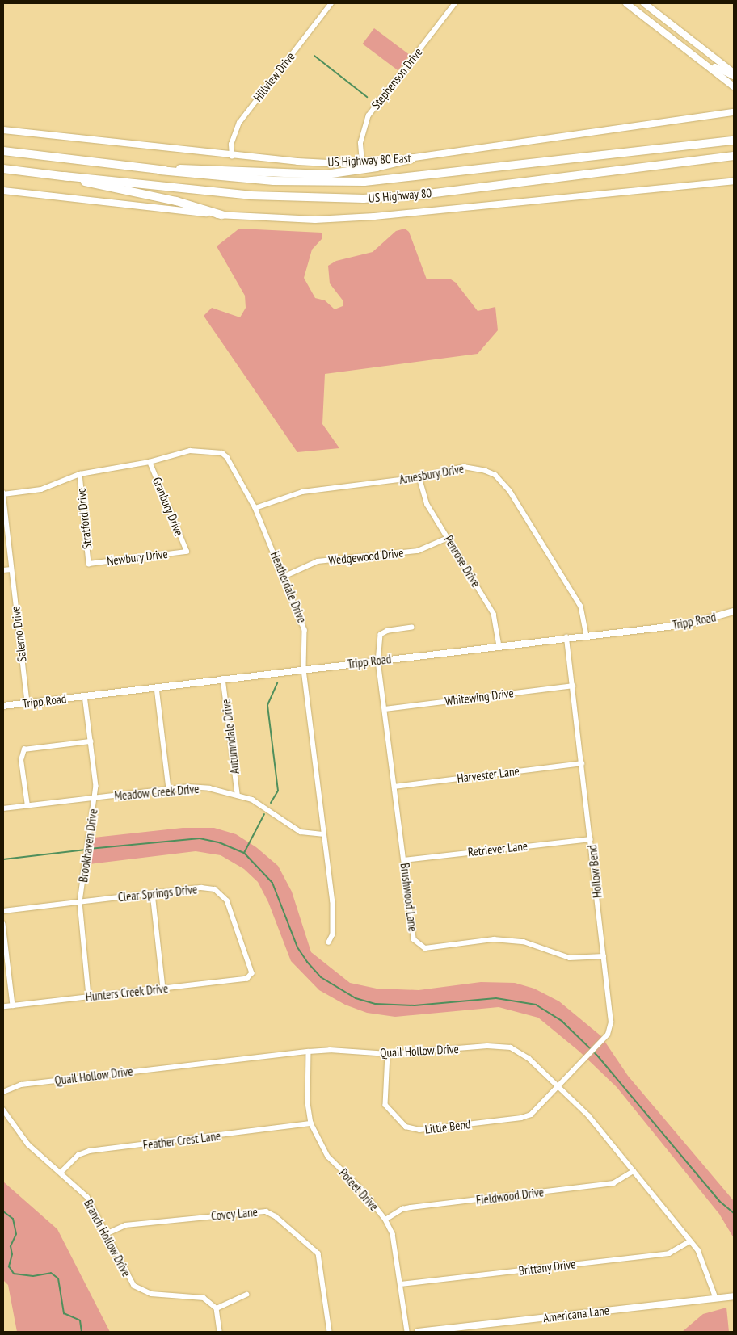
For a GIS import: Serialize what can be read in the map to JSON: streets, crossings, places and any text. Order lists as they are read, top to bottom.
{
  "streets": {
    "highway": ["US Highway 80"],
    "main road": ["US Highway 80 East", "Tripp Road", "Americana Lane"],
    "street": [
      "Hillview Drive",
      "Stephenson Drive",
      "Amesbury Drive",
      "Granbury Drive",
      "Stratford Drive",
      "Wedgewood Drive",
      "Newbury Drive",
      "Penrose Drive",
      "Heatherdale Drive",
      "Salerno Drive",
      "Whitewing Drive",
      "Autumndale Drive",
      "Harvester Lane",
      "Meadow Creek Drive",
      "Brookhaven Drive",
      "Retriever Lane",
      "Hollow Bend",
      "Clear Springs Drive",
      "Brushwood Lane",
      "Hunters Creek Drive",
      "Quail Hollow Drive",
      "Little Bend",
      "Feather Crest Lane",
      "Poteet Drive",
      "Fieldwood Drive",
      "Covey Lane",
      "Branch Hollow Drive",
      "Brittany Drive"
    ]
  },
  "crossings": [
    ["Hillview Drive", "US Highway 80 East"],
    ["Stephenson Drive", "US Highway 80 East"],
    ["Amesbury Drive", "Penrose Drive"],
    ["Amesbury Drive", "Heatherdale Drive"],
    ["Amesbury Drive", "Tripp Road"],
    ["Granbury Drive", "Newbury Drive"],
    ["Granbury Drive", "Heatherdale Drive"],
    ["Stratford Drive", "Newbury Drive"],
    ["Stratford Drive", "Heatherdale Drive"],
    ["Wedgewood Drive", "Penrose Drive"],
    ["Wedgewood Drive", "Heatherdale Drive"],
    ["Penrose Drive", "Tripp Road"],
    ["Heatherdale Drive", "Tripp Road"],
    ["Heatherdale Drive", "Salerno Drive"],
    ["Heatherdale Drive", "Meadow Creek Drive"],
    ["Tripp Road", "Salerno Drive"],
    ["Tripp Road", "Autumndale Drive"],
    ["Tripp Road", "Brookhaven Drive"],
    ["Tripp Road", "Hollow Bend"],
    ["Tripp Road", "Brushwood Lane"],
    ["Whitewing Drive", "Hollow Bend"],
    ["Whitewing Drive", "Brushwood Lane"],
    ["Autumndale Drive", "Meadow Creek Drive"],
    ["Harvester Lane", "Hollow Bend"],
    ["Harvester Lane", "Brushwood Lane"],
    ["Meadow Creek Drive", "Brookhaven Drive"],
    ["Brookhaven Drive", "Clear Springs Drive"],
    ["Brookhaven Drive", "Hunters Creek Drive"],
    ["Retriever Lane", "Hollow Bend"],
    ["Retriever Lane", "Brushwood Lane"],
    ["Hollow Bend", "Brushwood Lane"],
    ["Hollow Bend", "Quail Hollow Drive"],
    ["Hollow Bend", "Little Bend"],
    ["Clear Springs Drive", "Hunters Creek Drive"],
    ["Quail Hollow Drive", "Little Bend"],
    ["Quail Hollow Drive", "Poteet Drive"],
    ["Quail Hollow Drive", "Fieldwood Drive"],
    ["Quail Hollow Drive", "Brittany Drive"],
    ["Quail Hollow Drive", "Americana Lane"],
    ["Feather Crest Lane", "Poteet Drive"],
    ["Feather Crest Lane", "Branch Hollow Drive"],
    ["Poteet Drive", "Fieldwood Drive"],
    ["Poteet Drive", "Brittany Drive"],
    ["Covey Lane", "Branch Hollow Drive"]
  ]
}
